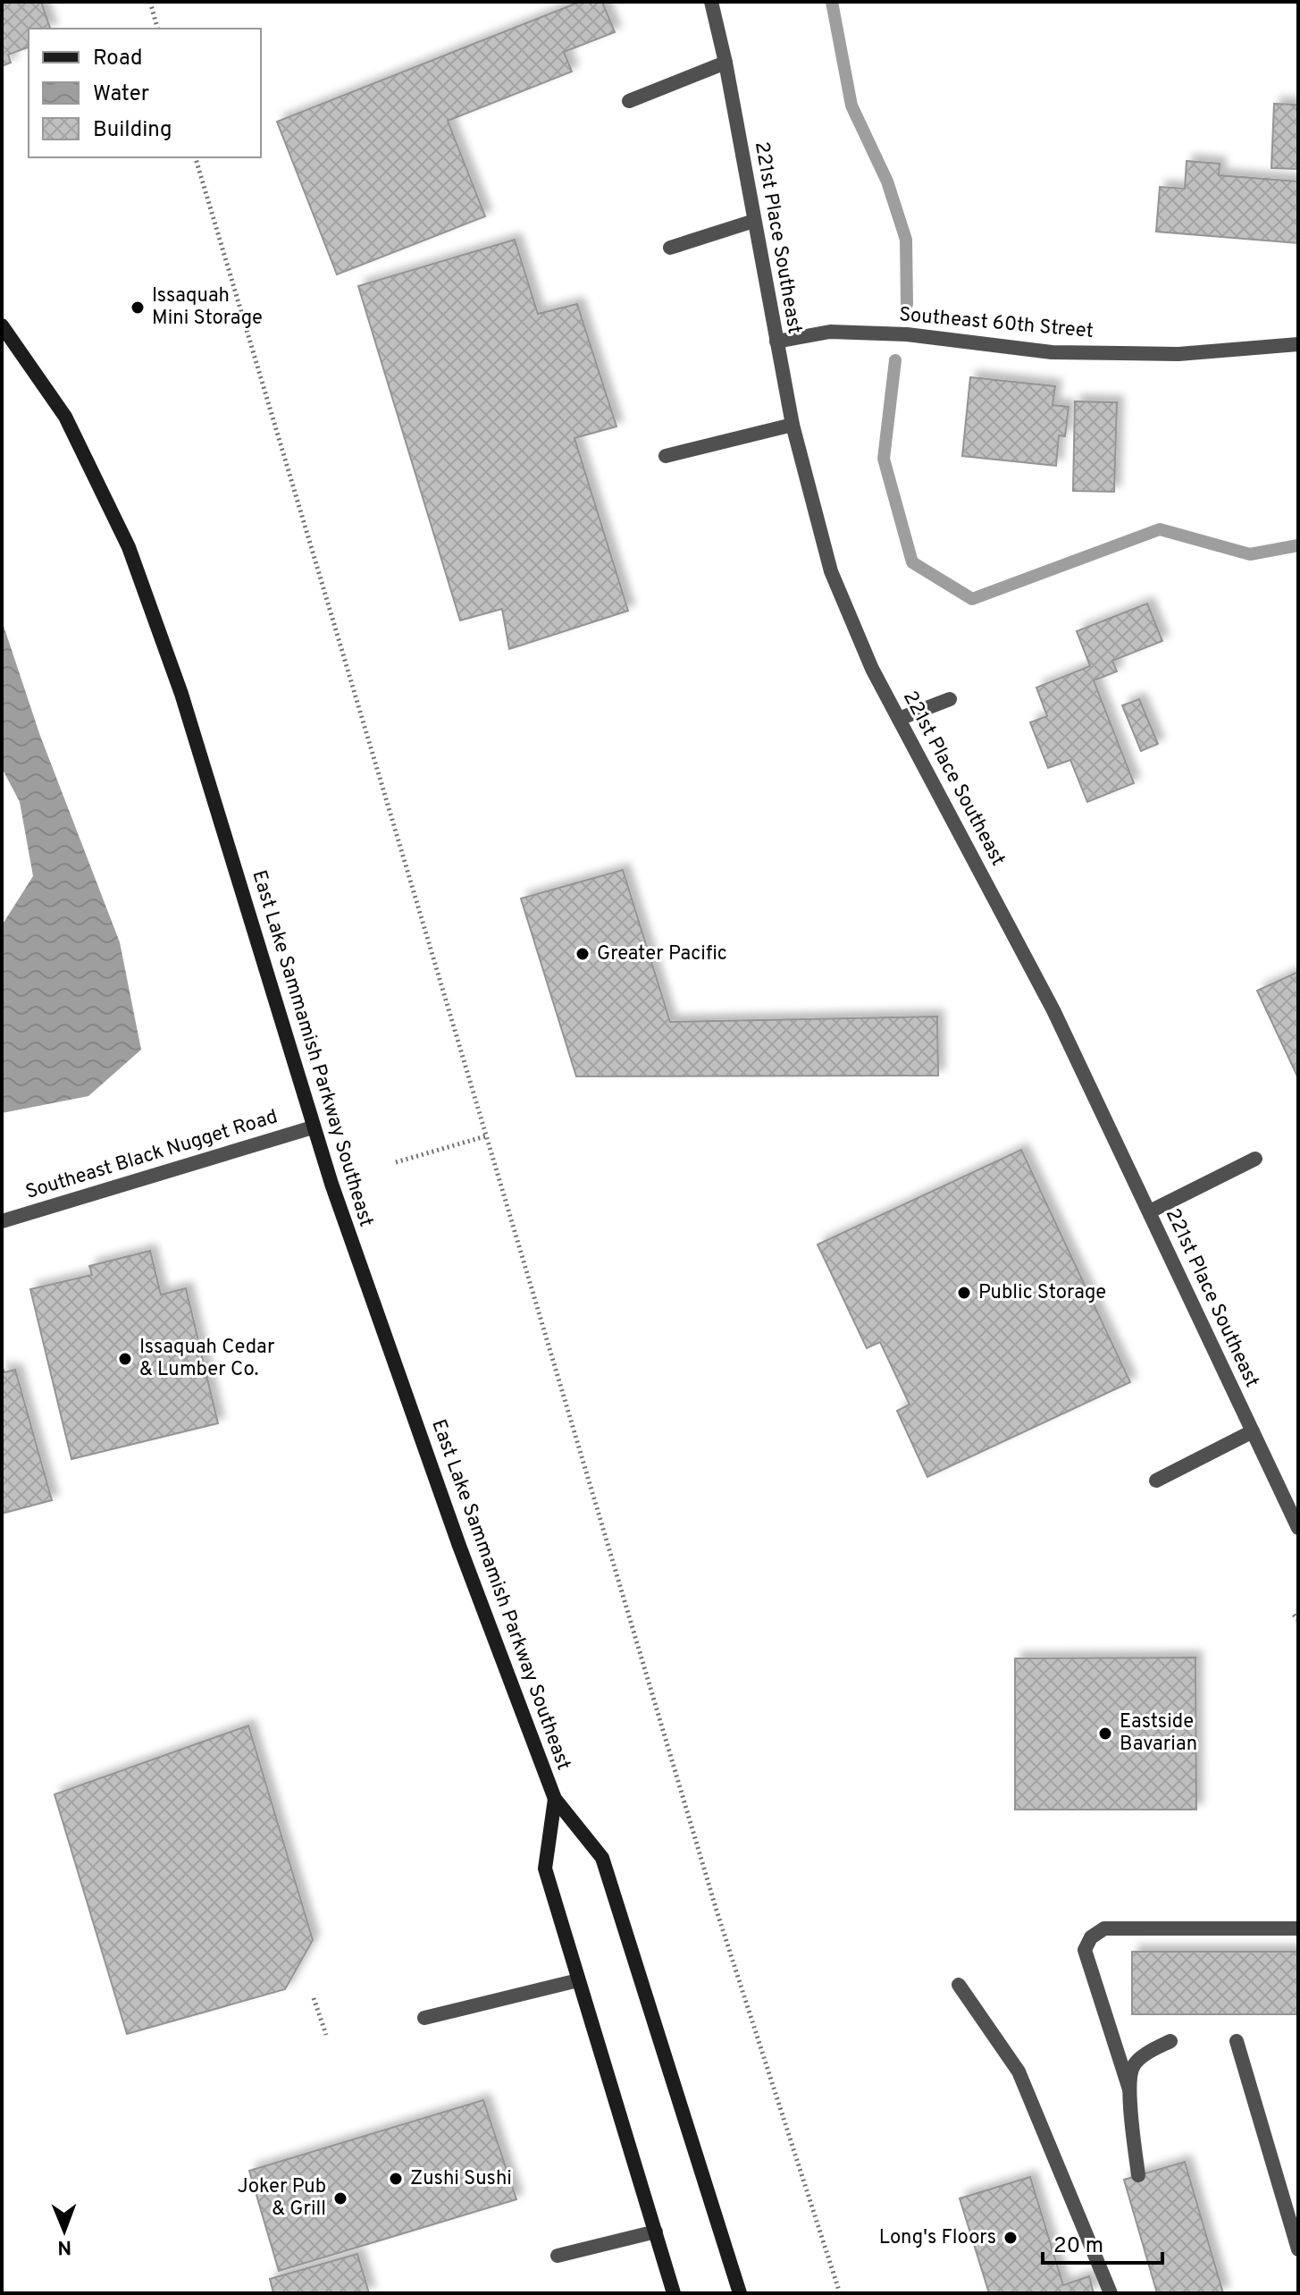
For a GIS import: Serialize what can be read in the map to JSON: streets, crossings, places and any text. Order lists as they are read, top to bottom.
{
  "streets": {
    "main road": ["East Lake Sammamish Parkway Southeast"],
    "street": ["221st Place Southeast", "Southeast 60th Street", "Southeast Black Nugget Road"]
  },
  "crossings": [
    ["221st Place Southeast", "Southeast 60th Street"],
    ["East Lake Sammamish Parkway Southeast", "Southeast Black Nugget Road"]
  ],
  "places": [
    "Issaquah Mini Storage",
    "Greater Pacific",
    "Public Storage",
    "Issaquah Cedar & Lumber Co.",
    "Eastside Bavarian",
    "Zushi Sushi",
    "Joker Pub & Grill",
    "Long's Floors"
  ],
  "legend": ["Road", "Water", "Building"],
  "scale_bar": "20 m",
  "north": "bottom"
}
